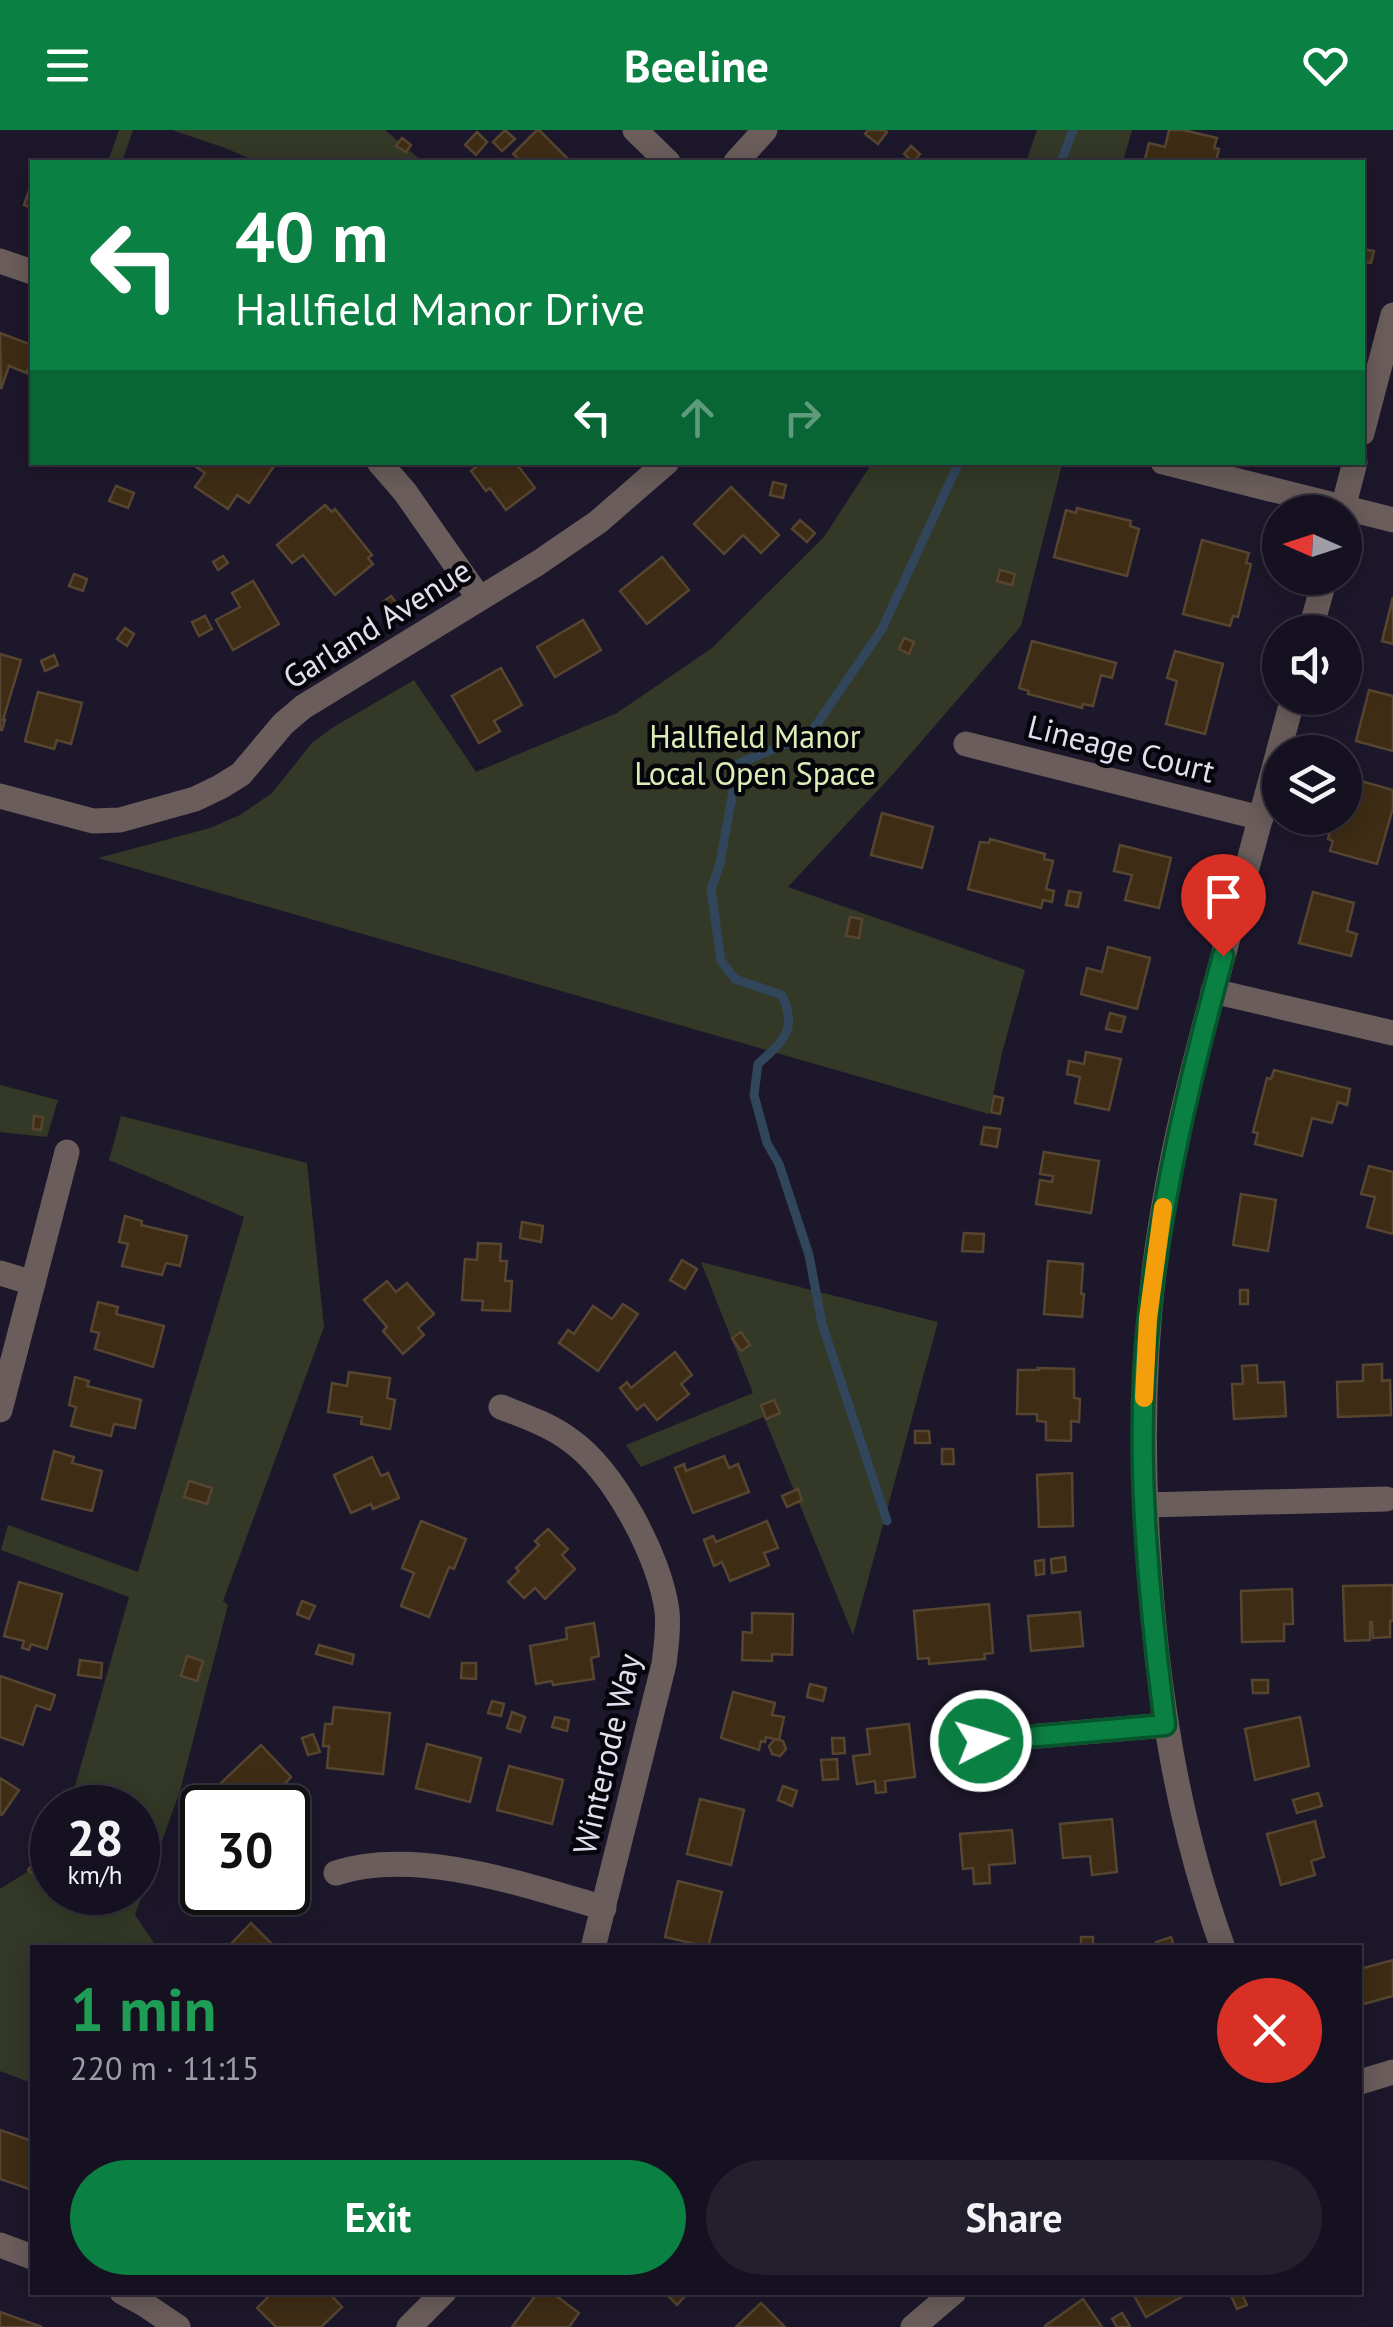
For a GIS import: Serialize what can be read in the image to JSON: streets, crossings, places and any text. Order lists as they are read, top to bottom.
{
  "streets": {
    "street": ["Garland Avenue", "Lineage Court", "Winterode Way"]
  },
  "parks": ["Hallfield Manor Local Open Space"],
  "north": "left",
  "page": {
    "header": "Beeline",
    "turn": ["40 m", "Hallfield Manor Drive"],
    "speed": "28 km/h",
    "limit": "30",
    "heading": ["1 min", "220 m · 11:15"],
    "buttons": ["Exit", "Share"]
  }
}
